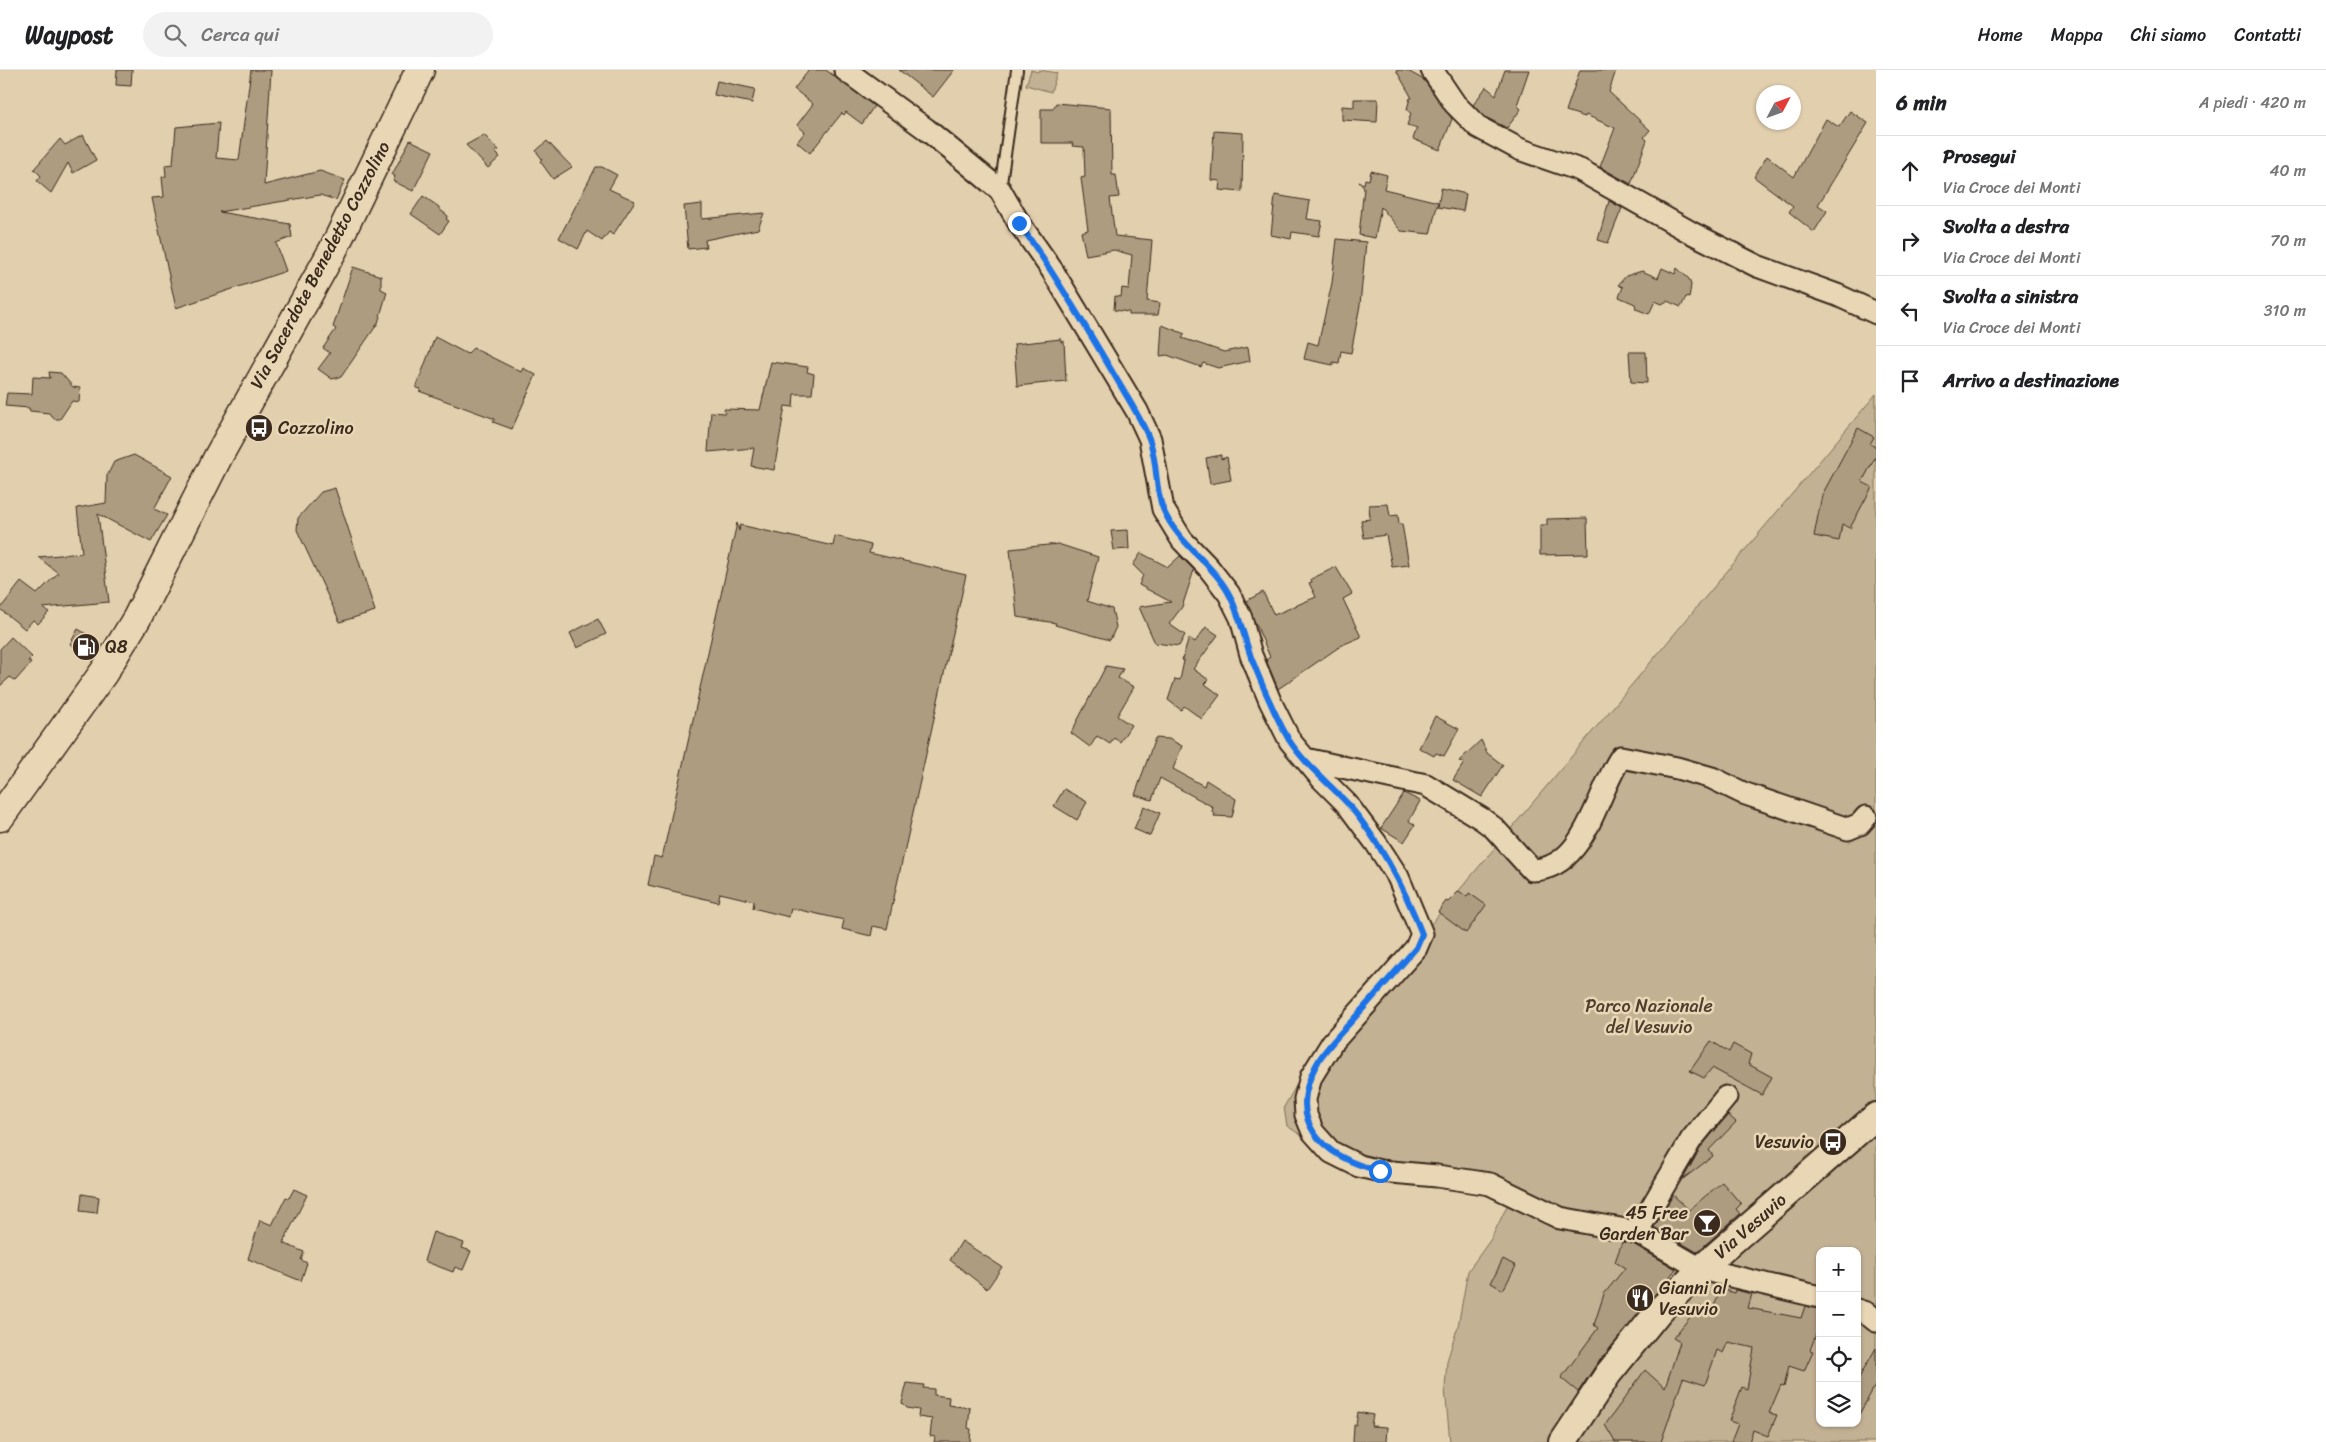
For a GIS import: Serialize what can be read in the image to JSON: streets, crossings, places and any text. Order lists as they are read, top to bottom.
{
  "streets": {
    "main road": ["Via Sacerdote Benedetto Cozzolino"],
    "street": ["Via Vesuvio"]
  },
  "parks": ["Parco Nazionale del Vesuvio"],
  "places": {
    "bus stop": ["Cozzolino", "Vesuvio"],
    "fuel station": ["Q8"],
    "bar": ["45 Free Garden Bar"],
    "restaurant": ["Gianni al Vesuvio"]
  },
  "north": "top right",
  "page": {
    "header": "Waypost",
    "search": "Cerca qui",
    "nav": [
      "Home",
      "Mappa",
      "Chi siamo",
      "Contatti"
    ],
    "heading": ["6 min", "A piedi · 420 m"],
    "list": [
      ["Prosegui", "Via Croce dei Monti", "40 m"],
      ["Svolta a destra", "Via Croce dei Monti", "70 m"],
      ["Svolta a sinistra", "Via Croce dei Monti", "310 m"],
      "Arrivo a destinazione"
    ],
    "map_buttons": ["+", "−"]
  }
}
